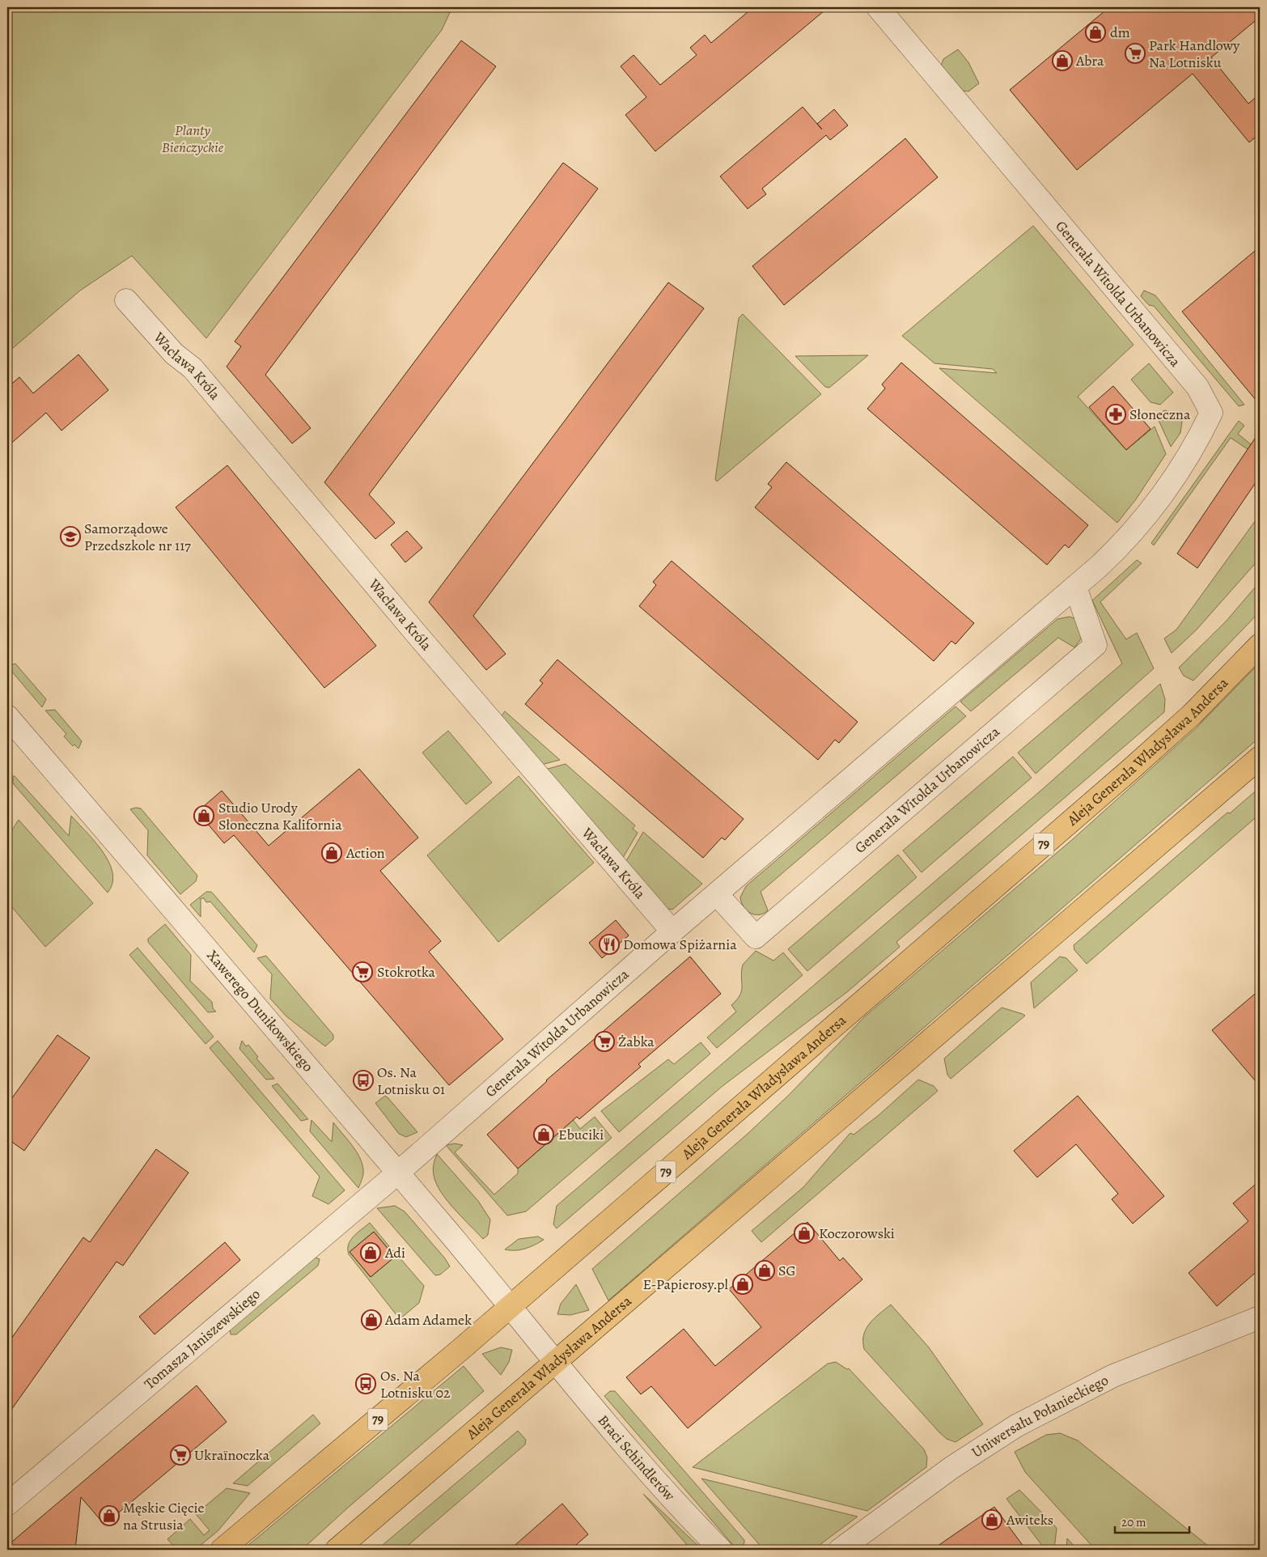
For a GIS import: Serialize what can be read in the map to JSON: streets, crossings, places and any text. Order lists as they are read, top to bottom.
{
  "streets": {
    "main road": ["Aleja Generała Władysława Andersa", "79"],
    "street": [
      "Generała Witolda Urbanowicza",
      "Wacława Króla",
      "Xawerego Dunikowskiego",
      "Tomasza Janiszewskiego",
      "Uniwersału Połanieckiego",
      "Braci Schindlerów"
    ]
  },
  "crossings": [
    ["Generała Witolda Urbanowicza", "Wacława Króla"],
    ["Generała Witolda Urbanowicza", "Xawerego Dunikowskiego"],
    ["Generała Witolda Urbanowicza", "Tomasza Janiszewskiego"],
    ["Aleja Generała Władysława Andersa", "Xawerego Dunikowskiego"],
    ["Aleja Generała Władysława Andersa", "Braci Schindlerów"],
    ["Xawerego Dunikowskiego", "Tomasza Janiszewskiego"],
    ["Xawerego Dunikowskiego", "Braci Schindlerów"]
  ],
  "parks": ["Planty Bieńczyckie"],
  "places": {
    "shop": [
      "dm",
      "Abra",
      "Studio Urody Słoneczna Kalifornia",
      "Action",
      "Ebuciki",
      "Koczorowski",
      "Adi",
      "SG",
      "E-Papierosy.pl",
      "Adam Adamek",
      "Męskie Cięcie na Strusia",
      "Awiteks"
    ],
    "supermarket": [
      "Park Handlowy Na Lotnisku",
      "Stokrotka",
      "Żabka",
      "Ukraïnoczka"
    ],
    "pharmacy": ["Słoneczna"],
    "school or university": ["Samorządowe Przedszkole nr 117"],
    "restaurant": ["Domowa Spiżarnia"],
    "bus stop": ["Os. Na Lotnisku 01", "Os. Na Lotnisku 02"]
  },
  "scale_bar": "20 m"
}
